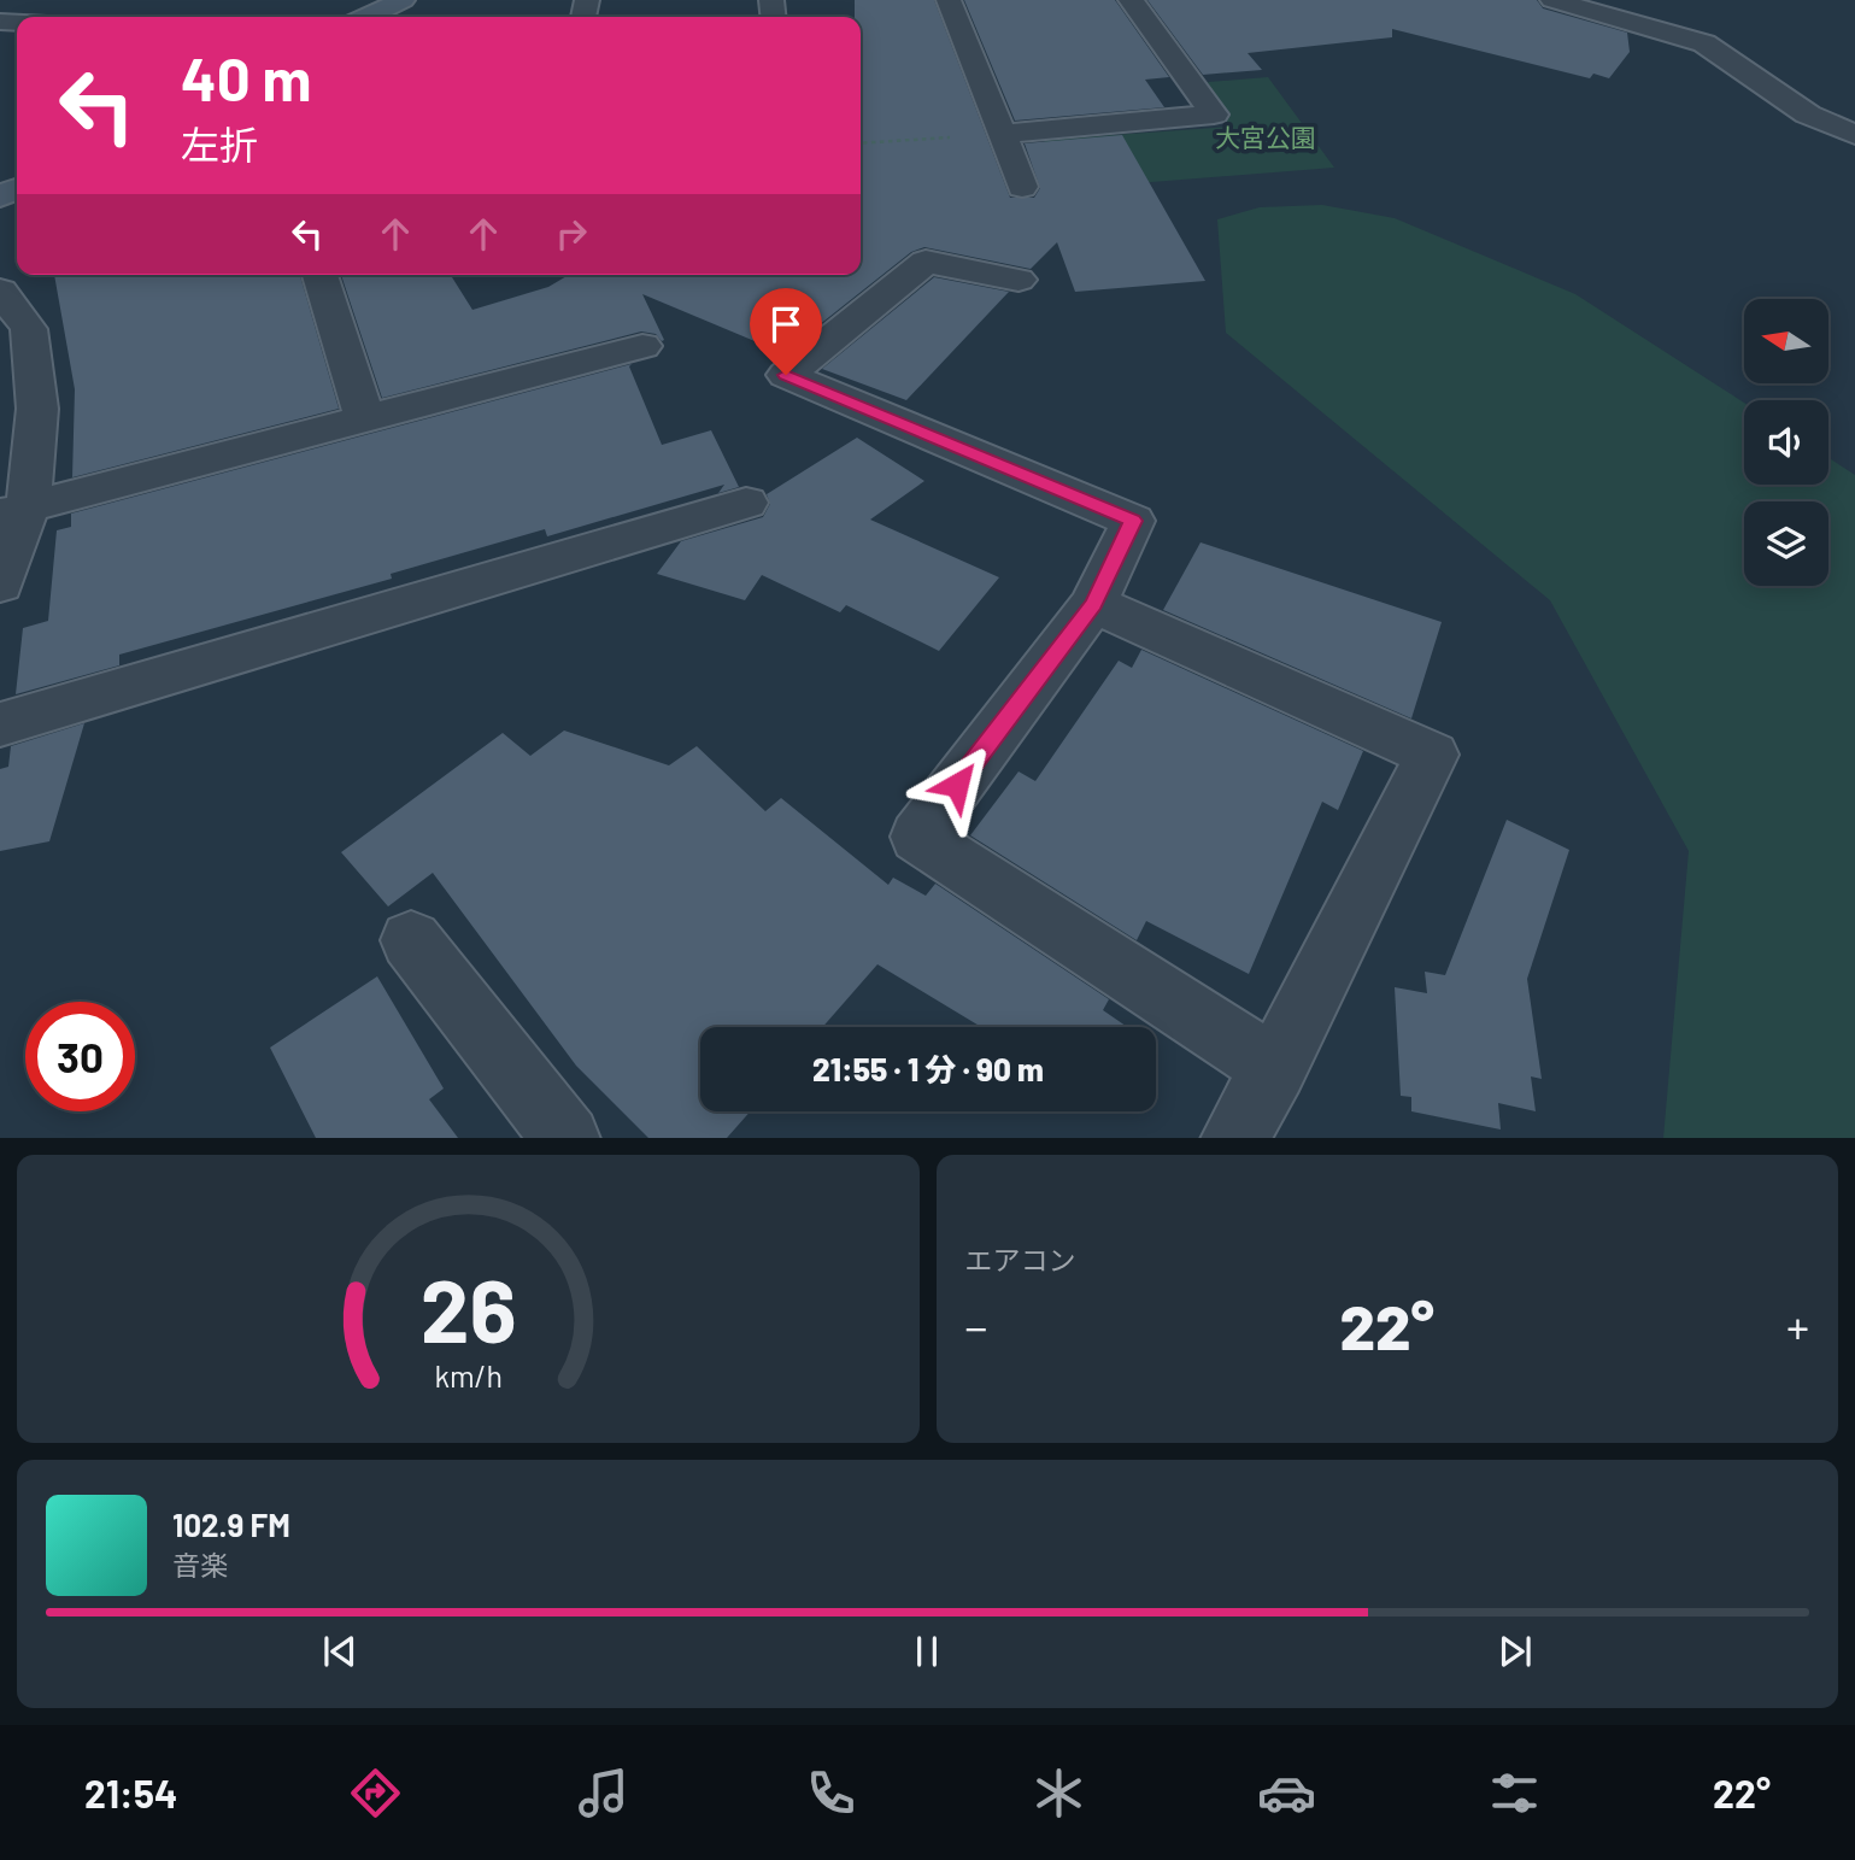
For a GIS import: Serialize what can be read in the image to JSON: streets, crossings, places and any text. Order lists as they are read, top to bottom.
{
  "parks": ["大宮公園"],
  "north": "left",
  "page": {
    "turn": ["40 m", "左折"],
    "limit": "30",
    "trip": "21:55 · 1 分 · 90 m",
    "tile": "エアコン",
    "heat": ["−", "22°", "+"],
    "song": ["102.9 FM", "音楽"],
    "tabs": ["21:54", "22°"],
    "gauge": ["26", "km/h"]
  }
}
